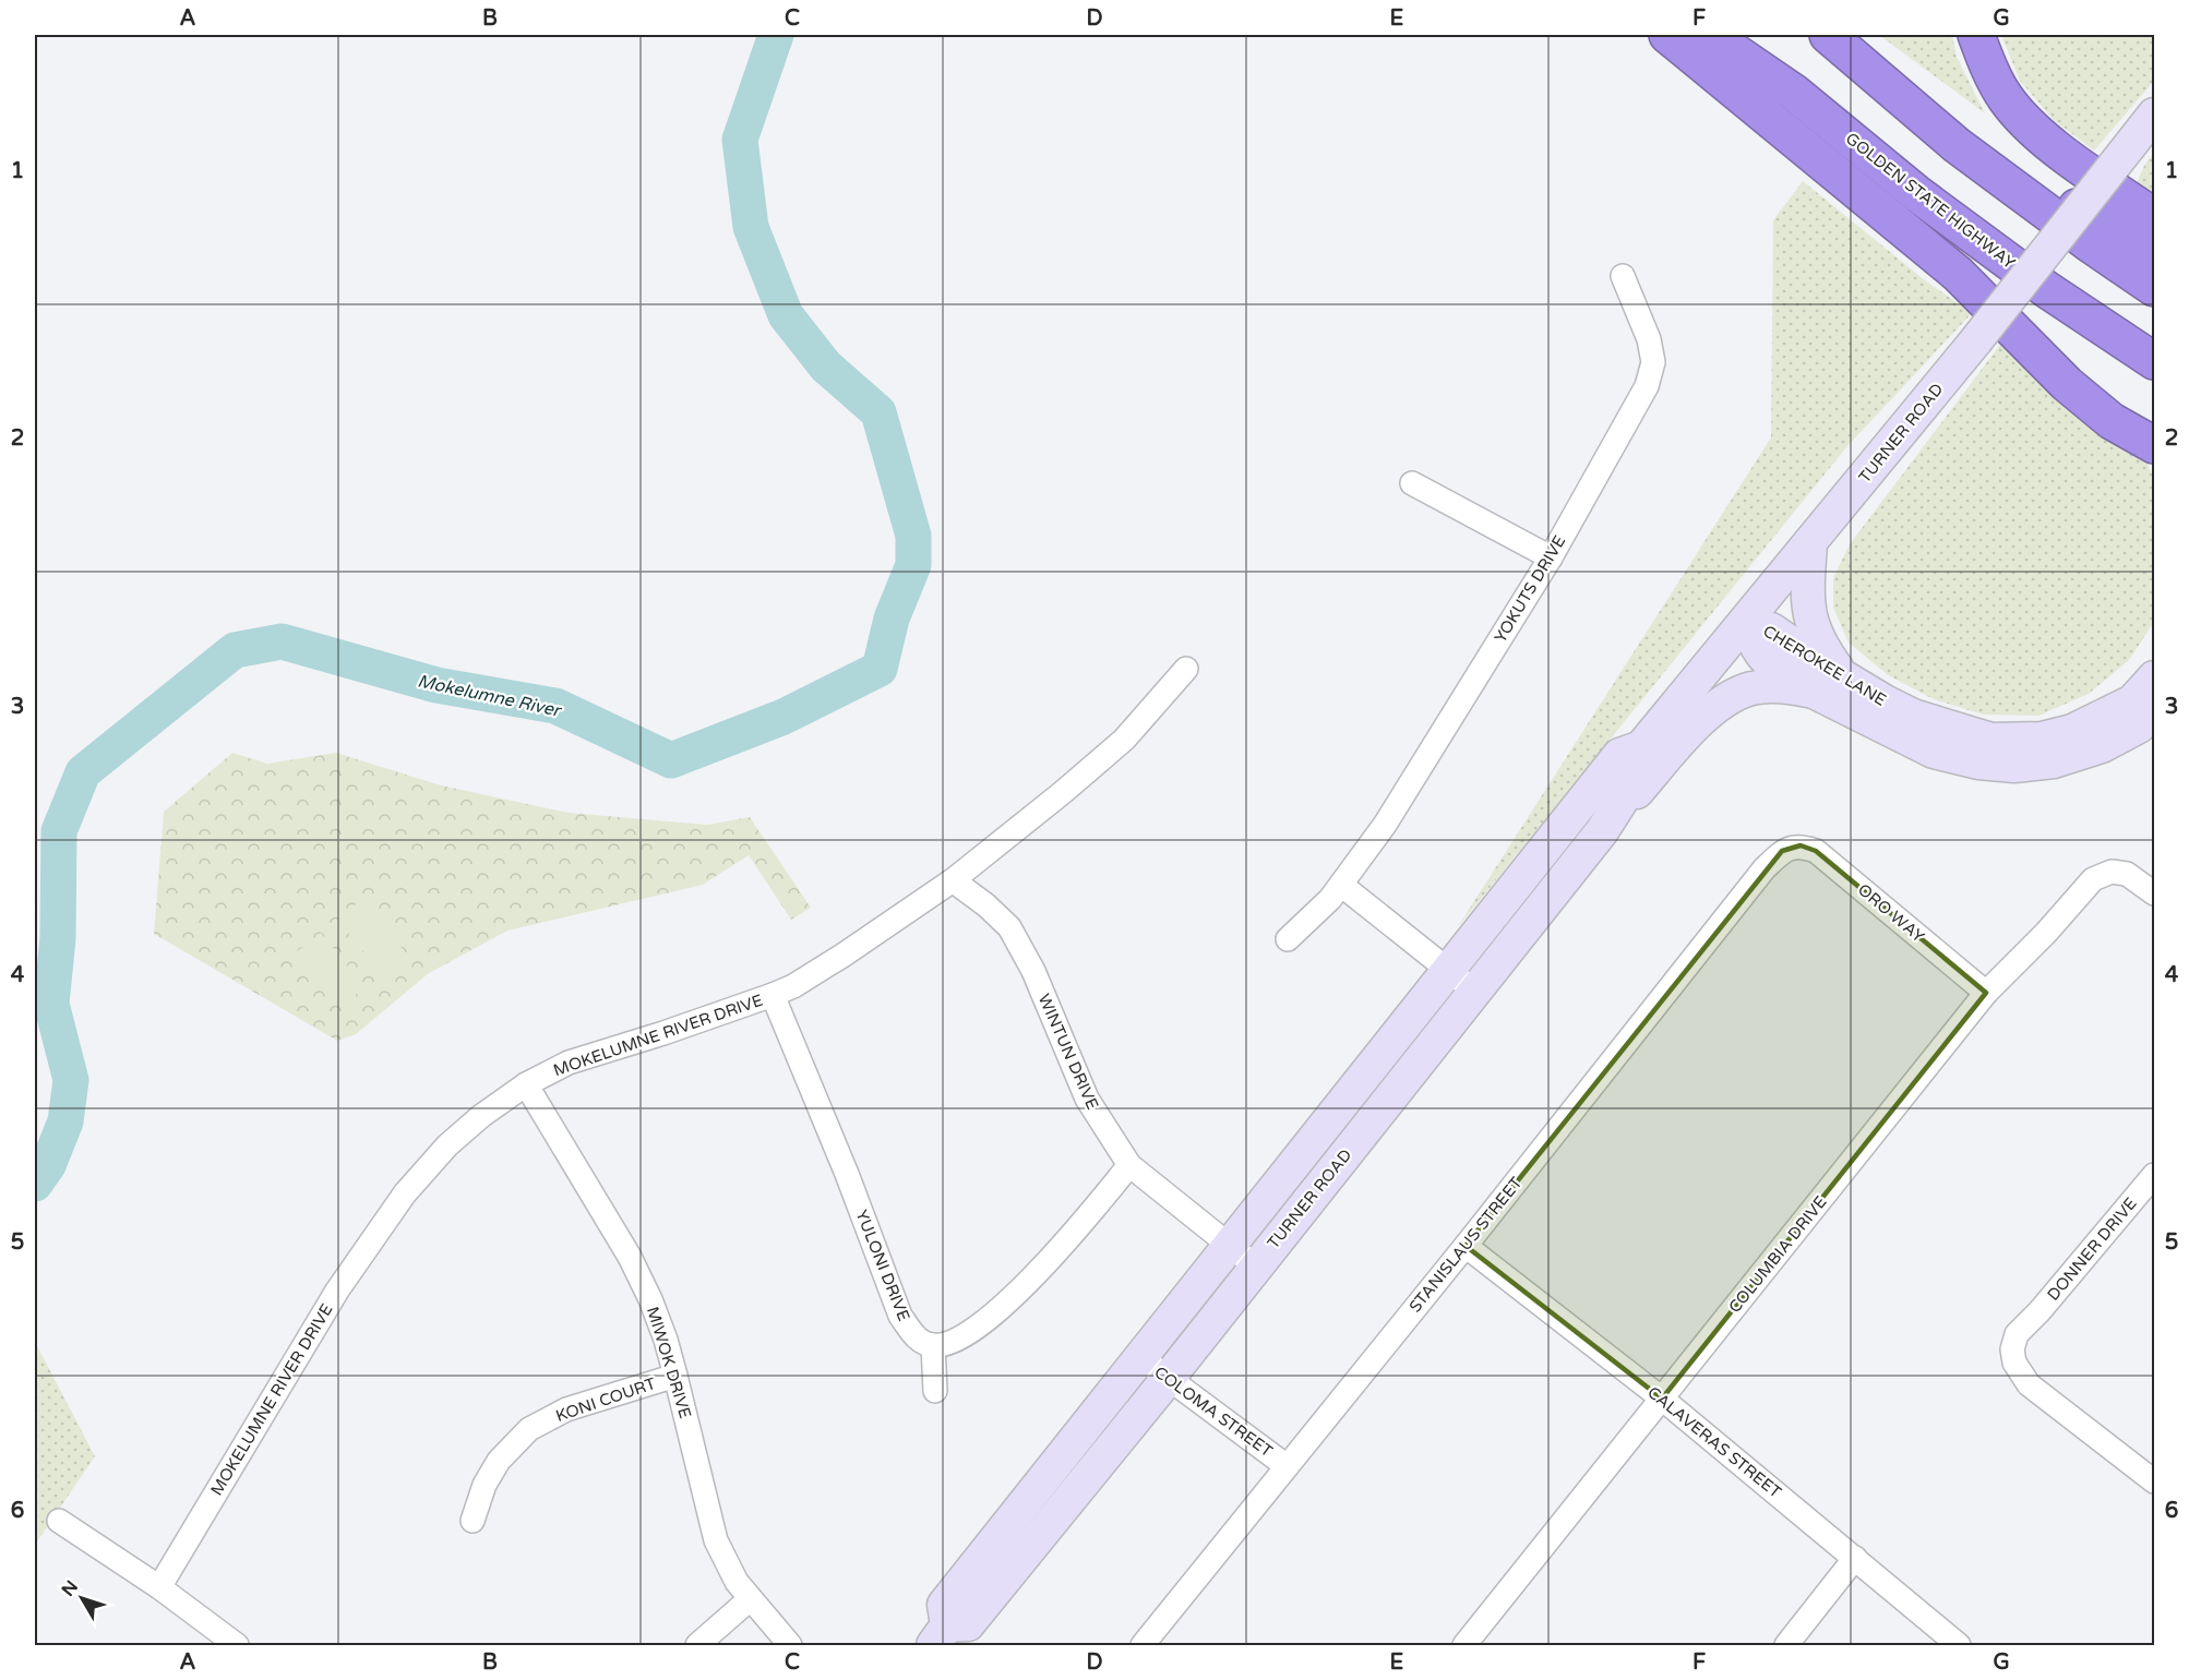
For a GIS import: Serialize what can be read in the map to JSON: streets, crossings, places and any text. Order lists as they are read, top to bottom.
{
  "streets": {
    "highway": ["GOLDEN STATE HIGHWAY"],
    "main road": ["TURNER ROAD", "CHEROKEE LANE"],
    "street": [
      "YOKUTS DRIVE",
      "ORO WAY",
      "MOKELUMNE RIVER DRIVE",
      "WINTUN DRIVE",
      "STANISLAUS STREET",
      "DONNER DRIVE",
      "COLUMBIA DRIVE",
      "YULONI DRIVE",
      "MIWOK DRIVE",
      "KONI COURT",
      "COLOMA STREET",
      "CALAVERAS STREET"
    ]
  },
  "crossings": [
    ["TURNER ROAD", "CHEROKEE LANE"],
    ["TURNER ROAD", "WINTUN DRIVE"],
    ["TURNER ROAD", "COLOMA STREET"],
    ["ORO WAY", "STANISLAUS STREET"],
    ["ORO WAY", "COLUMBIA DRIVE"],
    ["MOKELUMNE RIVER DRIVE", "WINTUN DRIVE"],
    ["MOKELUMNE RIVER DRIVE", "YULONI DRIVE"],
    ["MOKELUMNE RIVER DRIVE", "MIWOK DRIVE"],
    ["STANISLAUS STREET", "COLOMA STREET"],
    ["STANISLAUS STREET", "CALAVERAS STREET"],
    ["COLUMBIA DRIVE", "CALAVERAS STREET"],
    ["MIWOK DRIVE", "KONI COURT"]
  ],
  "water": ["Mokelumne River"],
  "north": "top left",
  "grid": {
    "columns": [
      "A",
      "B",
      "C",
      "D",
      "E",
      "F",
      "G"
    ],
    "rows": [
      "1",
      "2",
      "3",
      "4",
      "5",
      "6"
    ]
  }
}
